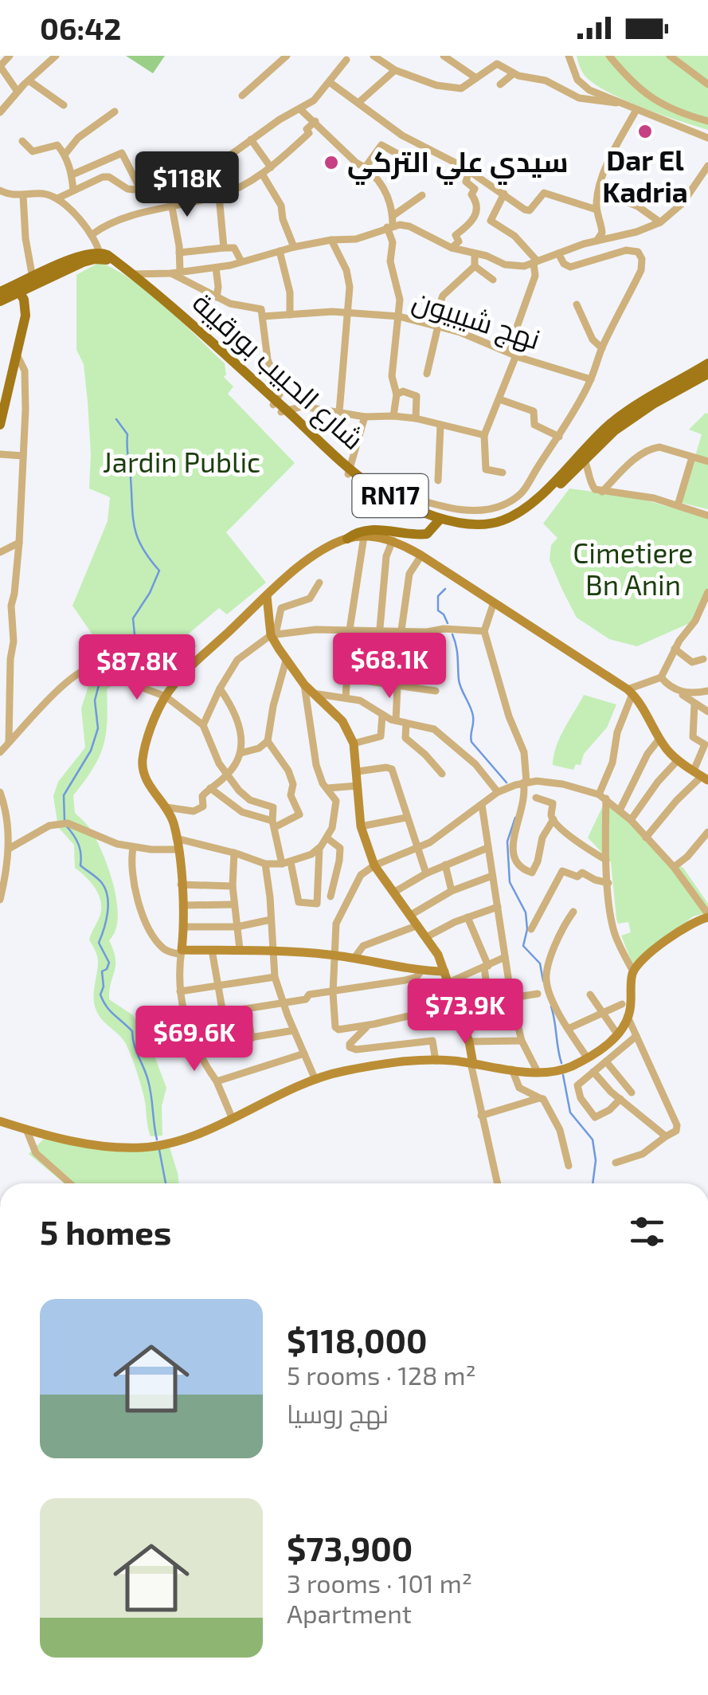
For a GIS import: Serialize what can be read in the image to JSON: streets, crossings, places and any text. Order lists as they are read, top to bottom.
{
  "streets": {
    "main road": ["شارع الحبيب بورقيبة", "RN17"],
    "street": ["نهج شيبيون"]
  },
  "parks": ["Jardin Public", "Cimetiere Bn Anin"],
  "places": ["Dar El Kadria", "سيدي علي التركي"],
  "page": {
    "status": "06:42",
    "price": [
      "$118K",
      "$68.1K",
      "$87.8K",
      "$73.9K",
      "$69.6K"
    ],
    "heading": "5 homes",
    "list": [
      {
        "name": "$118,000",
        "note": "5 rooms · 128 m² · نهج روسيا"
      },
      {
        "name": "$73,900",
        "note": "3 rooms · 101 m² · Apartment"
      }
    ]
  }
}
